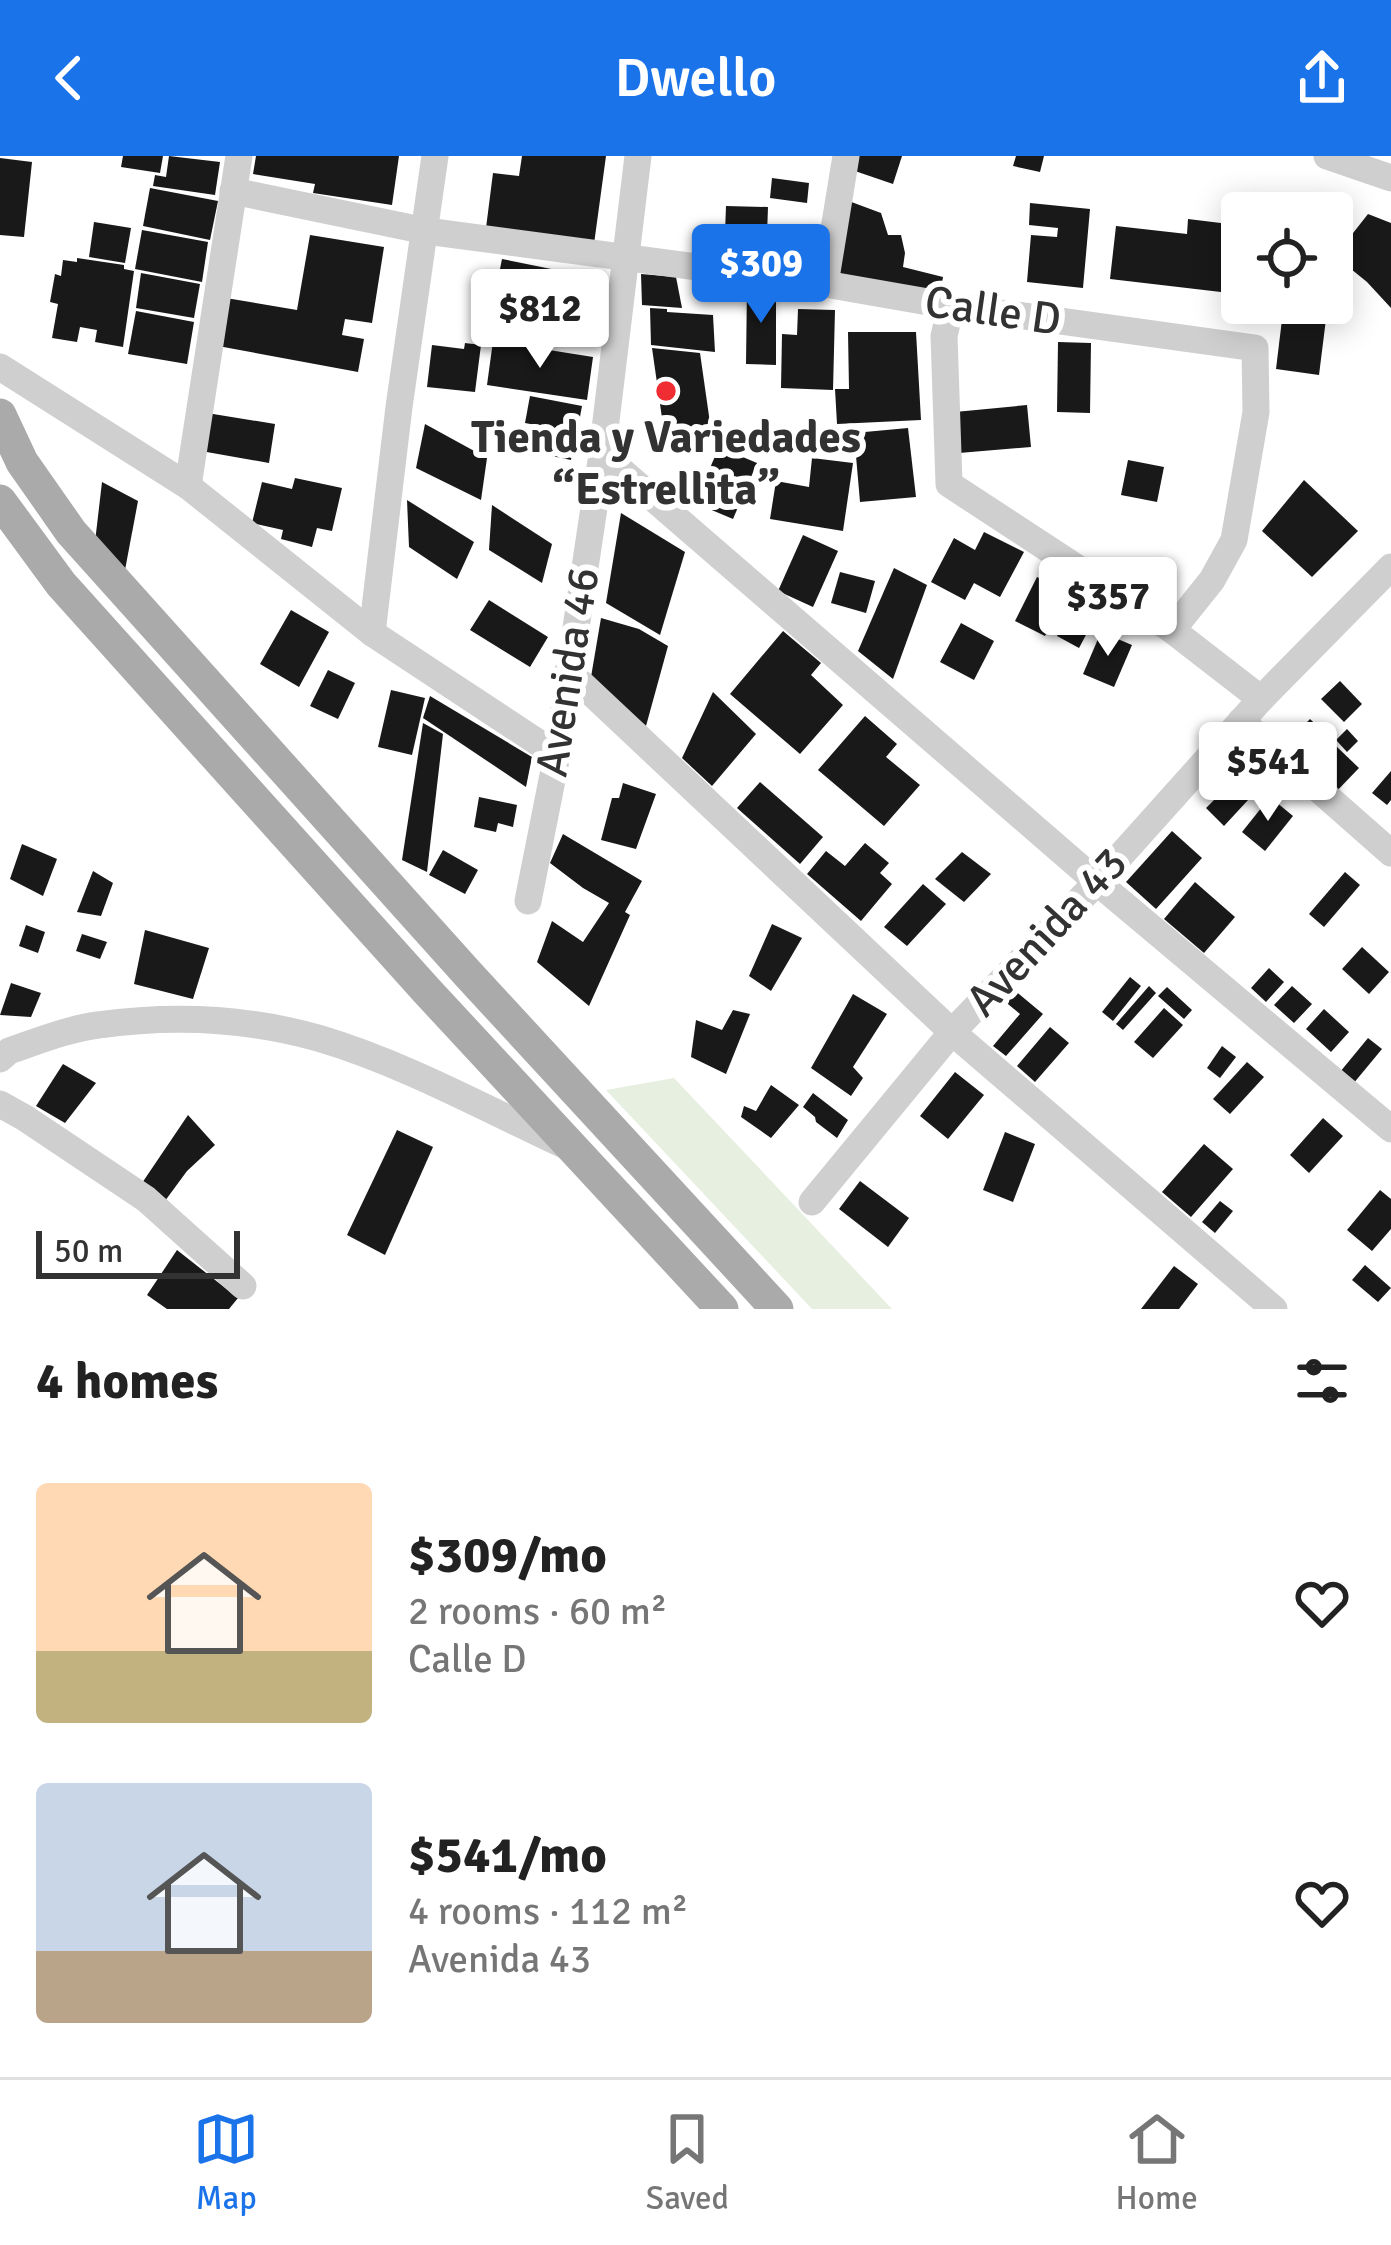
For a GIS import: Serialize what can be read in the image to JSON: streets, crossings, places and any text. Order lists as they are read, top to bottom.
{
  "streets": {
    "street": ["Calle D", "Avenida 46", "Avenida 43"]
  },
  "crossings": [
    ["Calle D", "Avenida 46"]
  ],
  "places": ["Tienda y Variedades “Estrellita”"],
  "scale_bar": "50 m",
  "page": {
    "header": "Dwello",
    "price": [
      "$309",
      "$812",
      "$357",
      "$541"
    ],
    "scale": "50 m",
    "heading": "4 homes",
    "list": [
      {
        "name": "$309/mo",
        "note": "2 rooms · 60 m² · Calle D"
      },
      {
        "name": "$541/mo",
        "note": "4 rooms · 112 m² · Avenida 43"
      }
    ],
    "tabs": ["Map", "Saved", "Home"]
  }
}
